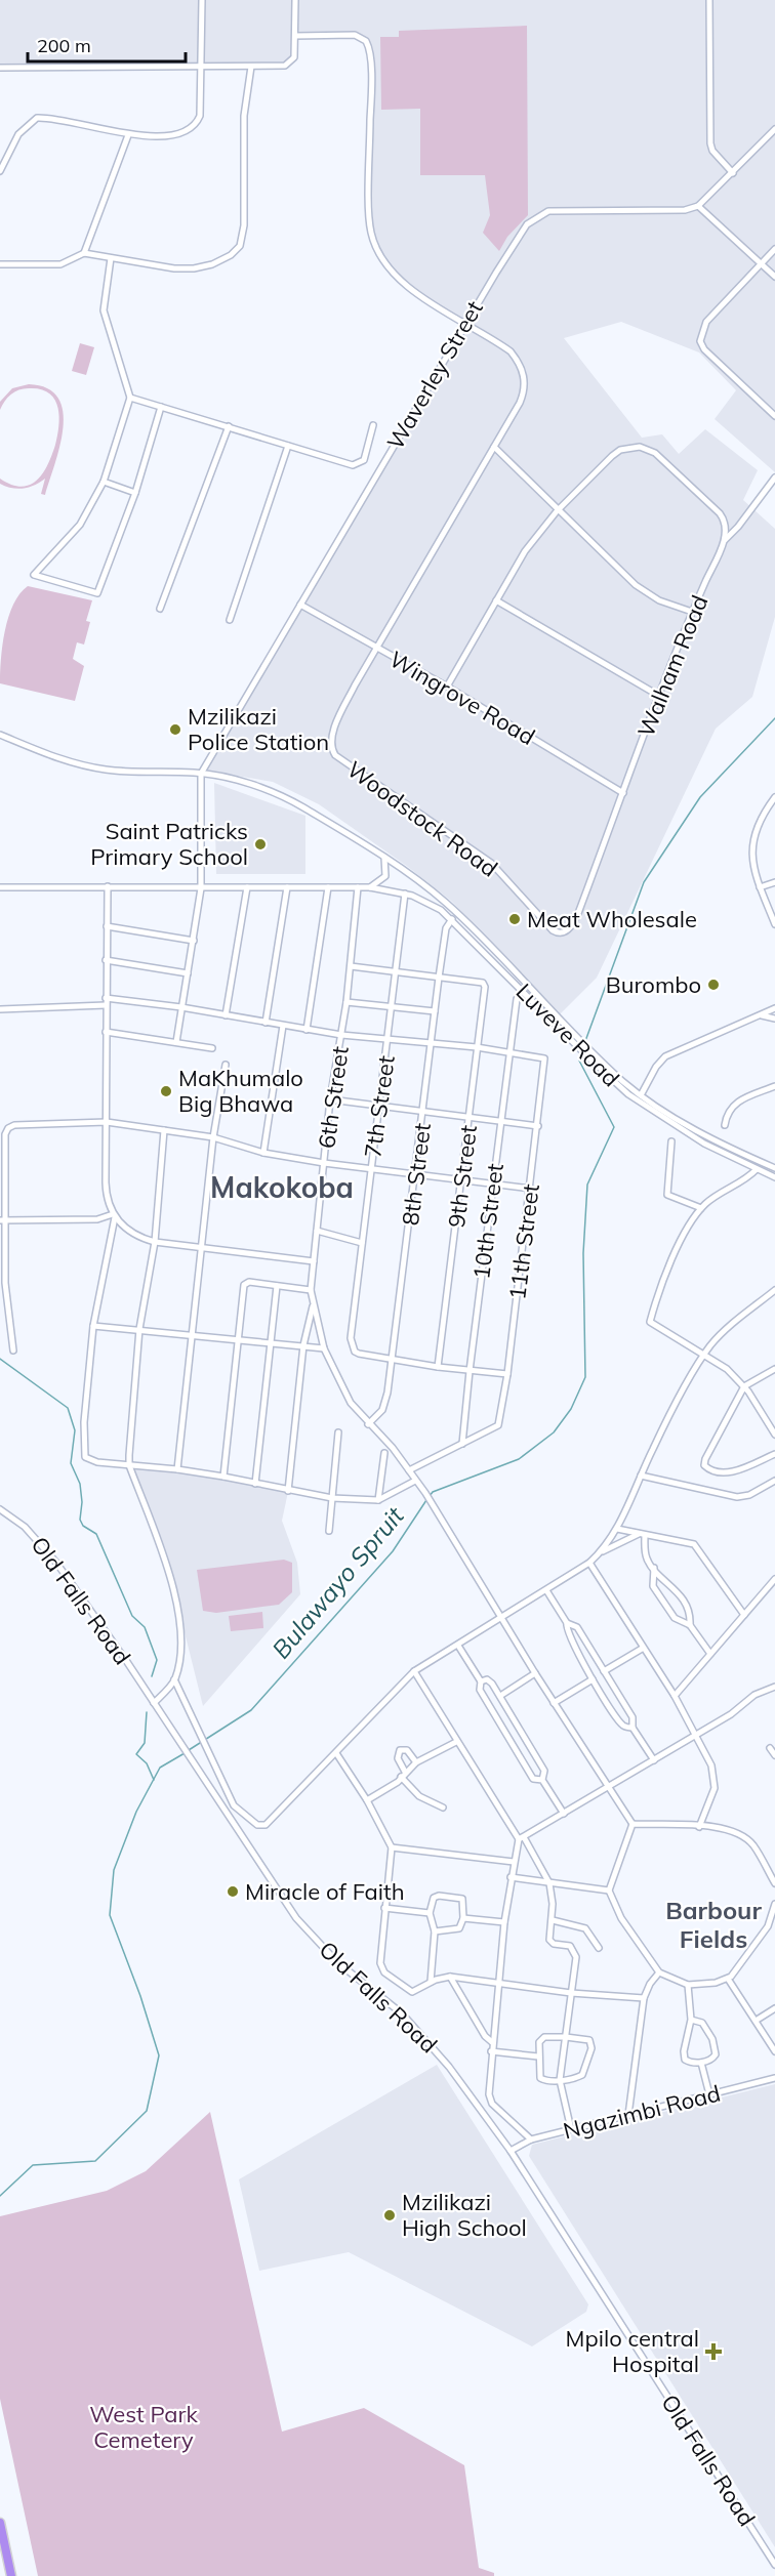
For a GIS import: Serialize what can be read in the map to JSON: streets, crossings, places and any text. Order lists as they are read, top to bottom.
{
  "streets": {
    "street": [
      "Waverley Street",
      "Walham Road",
      "Wingrove Road",
      "Woodstock Road",
      "Luveve Road",
      "6th Street",
      "7th Street",
      "8th Street",
      "9th Street",
      "10th Street",
      "11th Street",
      "Old Falls Road",
      "Ngazimbi Road"
    ]
  },
  "crossings": [
    ["Waverley Street", "Wingrove Road"],
    ["Waverley Street", "Luveve Road"],
    ["Walham Road", "Wingrove Road"],
    ["Walham Road", "Woodstock Road"],
    ["Wingrove Road", "Woodstock Road"],
    ["Luveve Road", "6th Street"],
    ["Luveve Road", "7th Street"],
    ["Luveve Road", "8th Street"],
    ["6th Street", "8th Street"],
    ["7th Street", "8th Street"],
    ["8th Street", "9th Street"],
    ["10th Street", "11th Street"],
    ["Old Falls Road", "Ngazimbi Road"]
  ],
  "districts": ["Makokoba", "Barbour Fields"],
  "water": ["Bulawayo Spruit"],
  "parks": ["West Park Cemetery"],
  "places": {
    "other": [
      "Mzilikazi Police Station",
      "Saint Patricks Primary School",
      "Meat Wholesale",
      "Burombo",
      "MaKhumalo Big Bhawa",
      "Miracle of Faith",
      "Mzilikazi High School"
    ],
    "health": ["Mpilo central Hospital"]
  },
  "scale_bar": "200 m"
}
